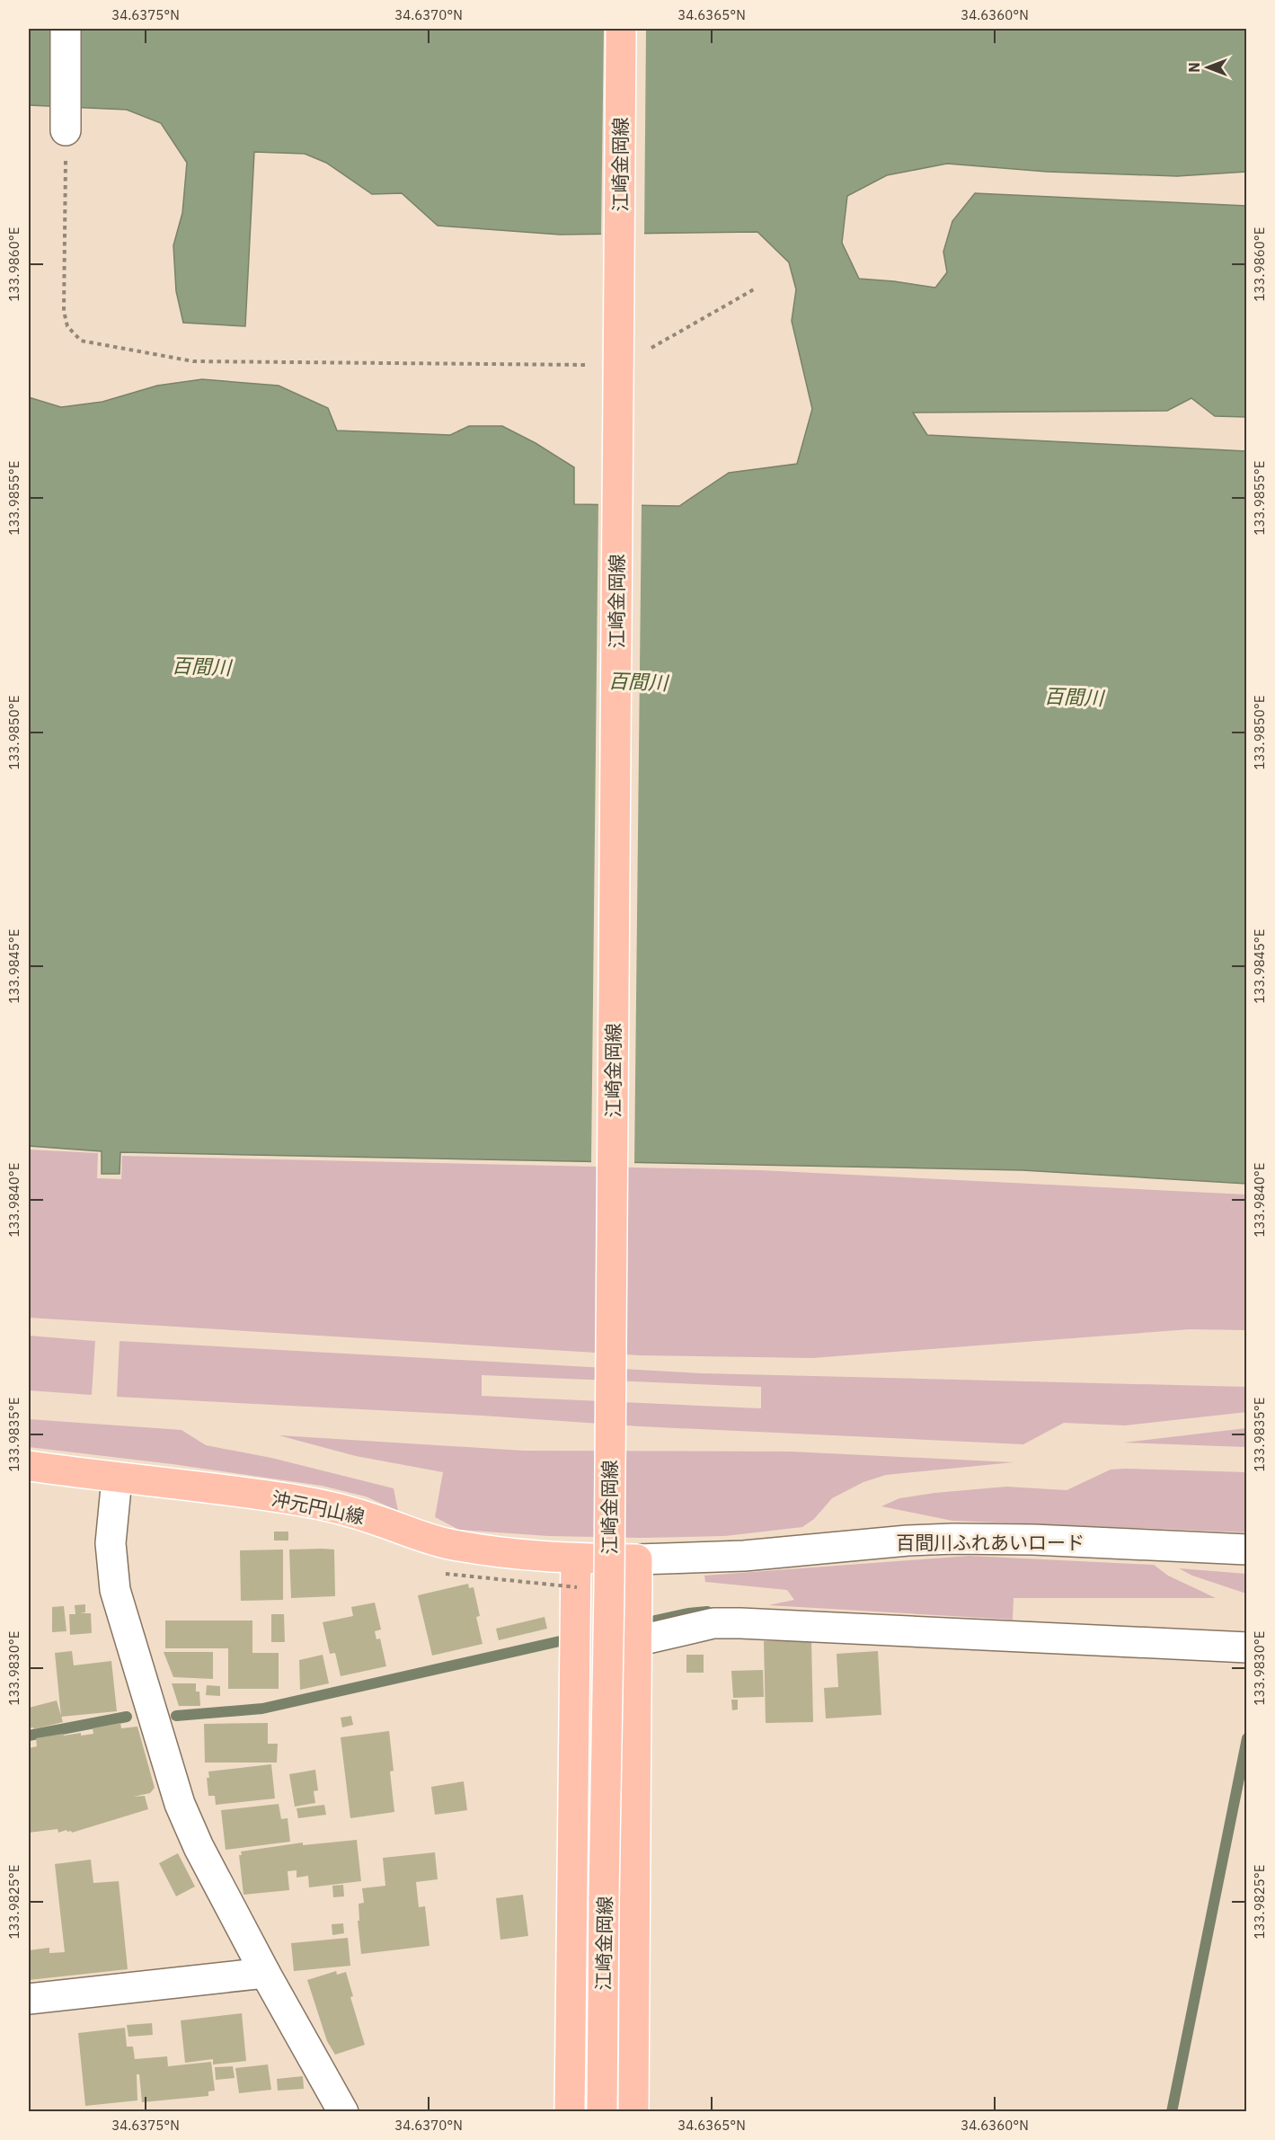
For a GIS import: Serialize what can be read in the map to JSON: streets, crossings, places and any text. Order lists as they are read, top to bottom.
{
  "streets": {
    "main road": ["江崎金岡線", "沖元円山線"],
    "street": ["百間川ふれあいロード"]
  },
  "crossings": [
    ["沖元円山線", "百間川ふれあいロード"]
  ],
  "water": ["百間川"],
  "north": "left",
  "coordinates": [
    "34.6375°N",
    "34.6370°N",
    "34.6365°N",
    "34.6360°N",
    "133.9860°E",
    "133.9855°E",
    "133.9850°E",
    "133.9845°E",
    "133.9840°E",
    "133.9835°E",
    "133.9830°E",
    "133.9825°E"
  ]
}
